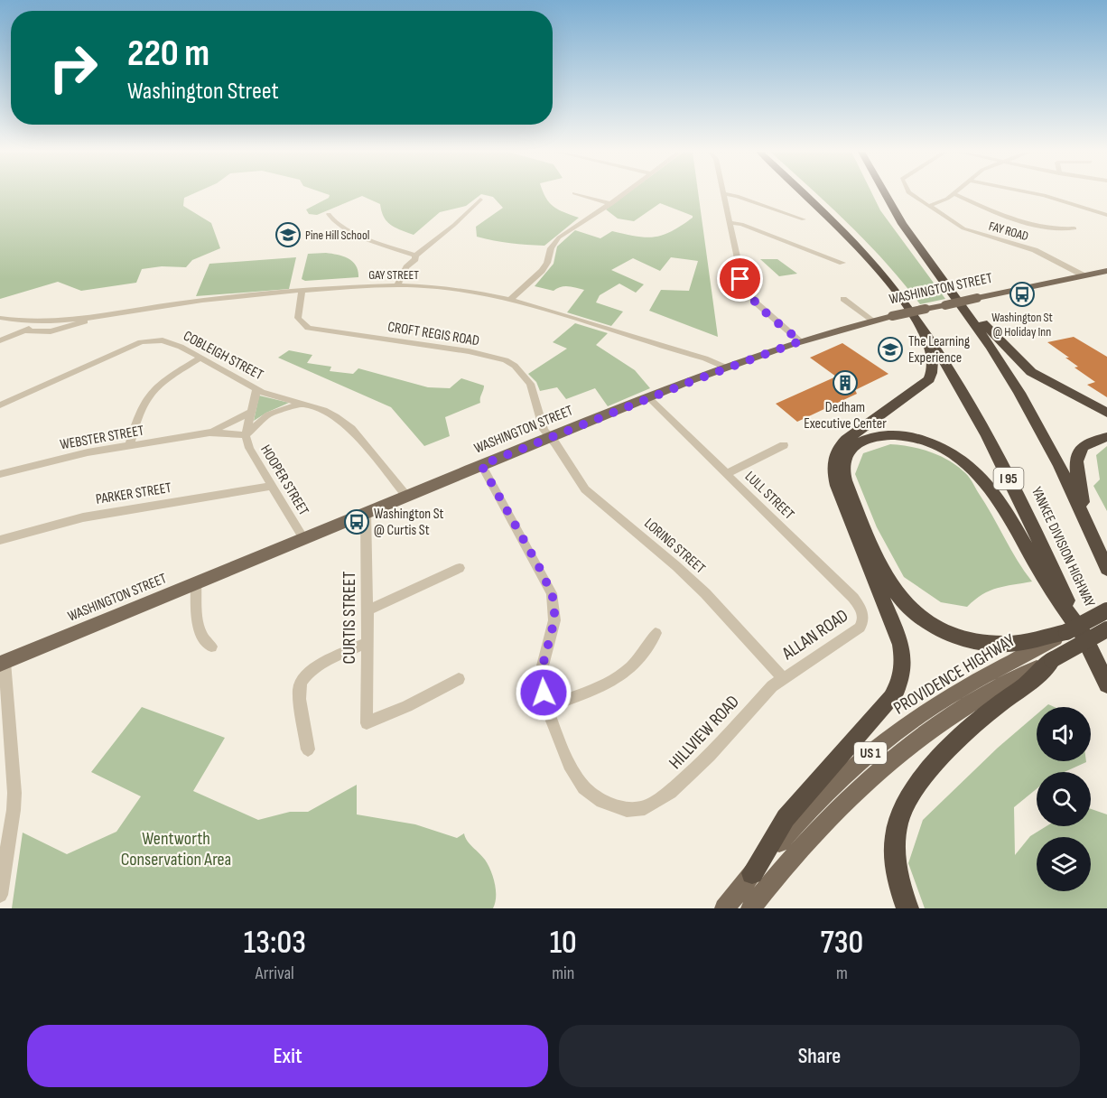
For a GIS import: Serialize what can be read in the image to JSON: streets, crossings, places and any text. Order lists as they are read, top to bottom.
{
  "streets": {
    "highway": [
      "I 95",
      "YANKEE DIVISION HIGHWAY",
      "PROVIDENCE HIGHWAY",
      "US 1"
    ],
    "main road": ["WASHINGTON STREET"],
    "street": [
      "FAY ROAD",
      "GAY STREET",
      "CROFT REGIS ROAD",
      "COBLEIGH STREET",
      "WEBSTER STREET",
      "HOOPER STREET",
      "PARKER STREET",
      "LULL STREET",
      "LORING STREET",
      "CURTIS STREET",
      "ALLAN ROAD",
      "HILLVIEW ROAD"
    ]
  },
  "crossings": [
    ["FAY ROAD", "WASHINGTON STREET"],
    ["GAY STREET", "WASHINGTON STREET"],
    ["GAY STREET", "CROFT REGIS ROAD"],
    ["WASHINGTON STREET", "CROFT REGIS ROAD"],
    ["WASHINGTON STREET", "COBLEIGH STREET"],
    ["WASHINGTON STREET", "HOOPER STREET"],
    ["WASHINGTON STREET", "LULL STREET"],
    ["WASHINGTON STREET", "LORING STREET"],
    ["WASHINGTON STREET", "YANKEE DIVISION HIGHWAY"],
    ["WASHINGTON STREET", "CURTIS STREET"],
    ["WASHINGTON STREET", "HILLVIEW ROAD"],
    ["CROFT REGIS ROAD", "LORING STREET"],
    ["COBLEIGH STREET", "HOOPER STREET"],
    ["WEBSTER STREET", "HOOPER STREET"],
    ["HOOPER STREET", "PARKER STREET"],
    ["LULL STREET", "ALLAN ROAD"],
    ["LORING STREET", "ALLAN ROAD"],
    ["LORING STREET", "HILLVIEW ROAD"],
    ["YANKEE DIVISION HIGHWAY", "PROVIDENCE HIGHWAY"],
    ["ALLAN ROAD", "HILLVIEW ROAD"]
  ],
  "parks": ["Wentworth Conservation Area"],
  "places": {
    "school or university": ["Pine Hill School", "The Learning Experience"],
    "bus stop": ["Washington St @ Holiday Inn", "Washington St @ Curtis St"],
    "building": ["Dedham Executive Center"]
  },
  "page": {
    "turn": ["220 m", "Washington Street"],
    "eta": [
      "13:03",
      "Arrival",
      "10",
      "min",
      "730",
      "m"
    ],
    "buttons": ["Exit", "Share"]
  }
}
